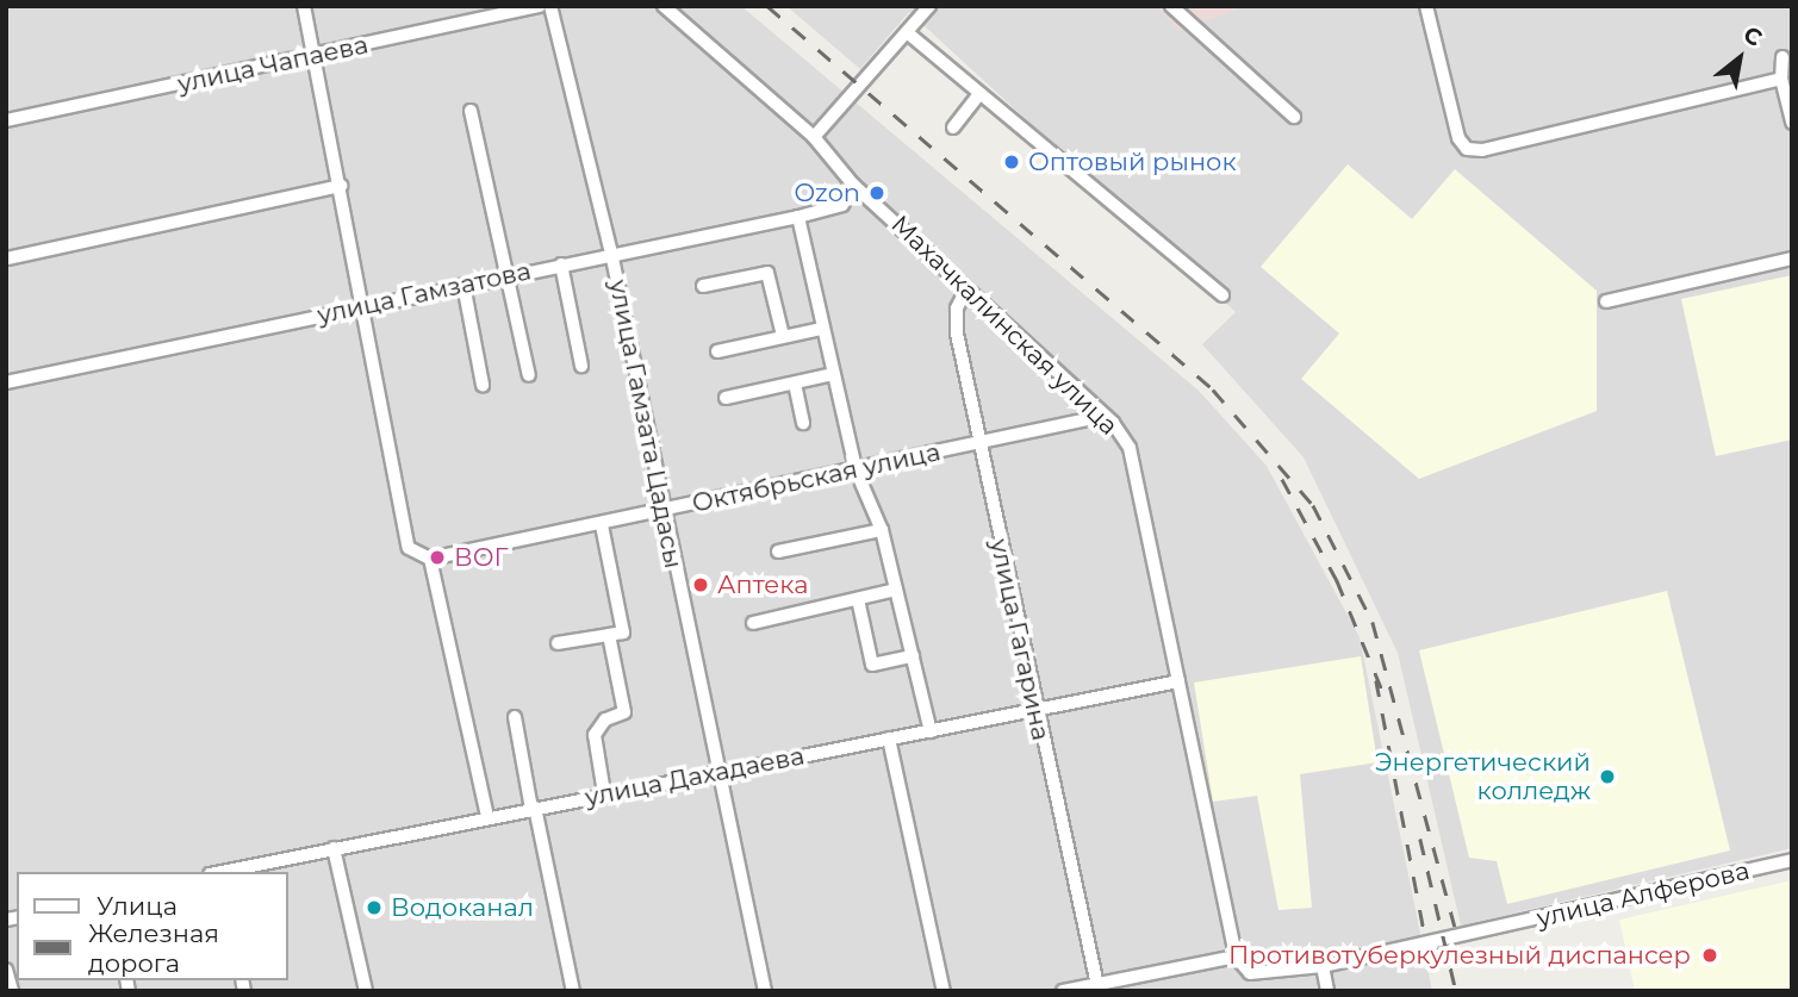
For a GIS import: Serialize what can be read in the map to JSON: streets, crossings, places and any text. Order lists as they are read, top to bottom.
{
  "streets": {
    "street": [
      "улица Чапаева",
      "улица Гамзатова",
      "Махачкалинская улица",
      "улица Гамзата Цадасы",
      "Октябрьская улица",
      "улица Гагарина",
      "улица Дахадаева",
      "улица Алферова"
    ]
  },
  "crossings": [
    ["улица Гамзатова", "Махачкалинская улица"],
    ["улица Гамзатова", "улица Гамзата Цадасы"],
    ["Махачкалинская улица", "Октябрьская улица"],
    ["Махачкалинская улица", "улица Гагарина"],
    ["Махачкалинская улица", "улица Дахадаева"],
    ["Махачкалинская улица", "улица Алферова"],
    ["улица Гамзата Цадасы", "Октябрьская улица"],
    ["улица Гамзата Цадасы", "улица Дахадаева"],
    ["Октябрьская улица", "улица Гагарина"],
    ["улица Гагарина", "улица Дахадаева"]
  ],
  "places": [
    "Оптовый рынок",
    "Ozon",
    "ВОГ",
    "Аптека",
    "Энергетический колледж",
    "Водоканал",
    "Противотуберкулезный диспансер"
  ],
  "legend": ["Улица", "Железная дорога"],
  "north": "top right"
}
